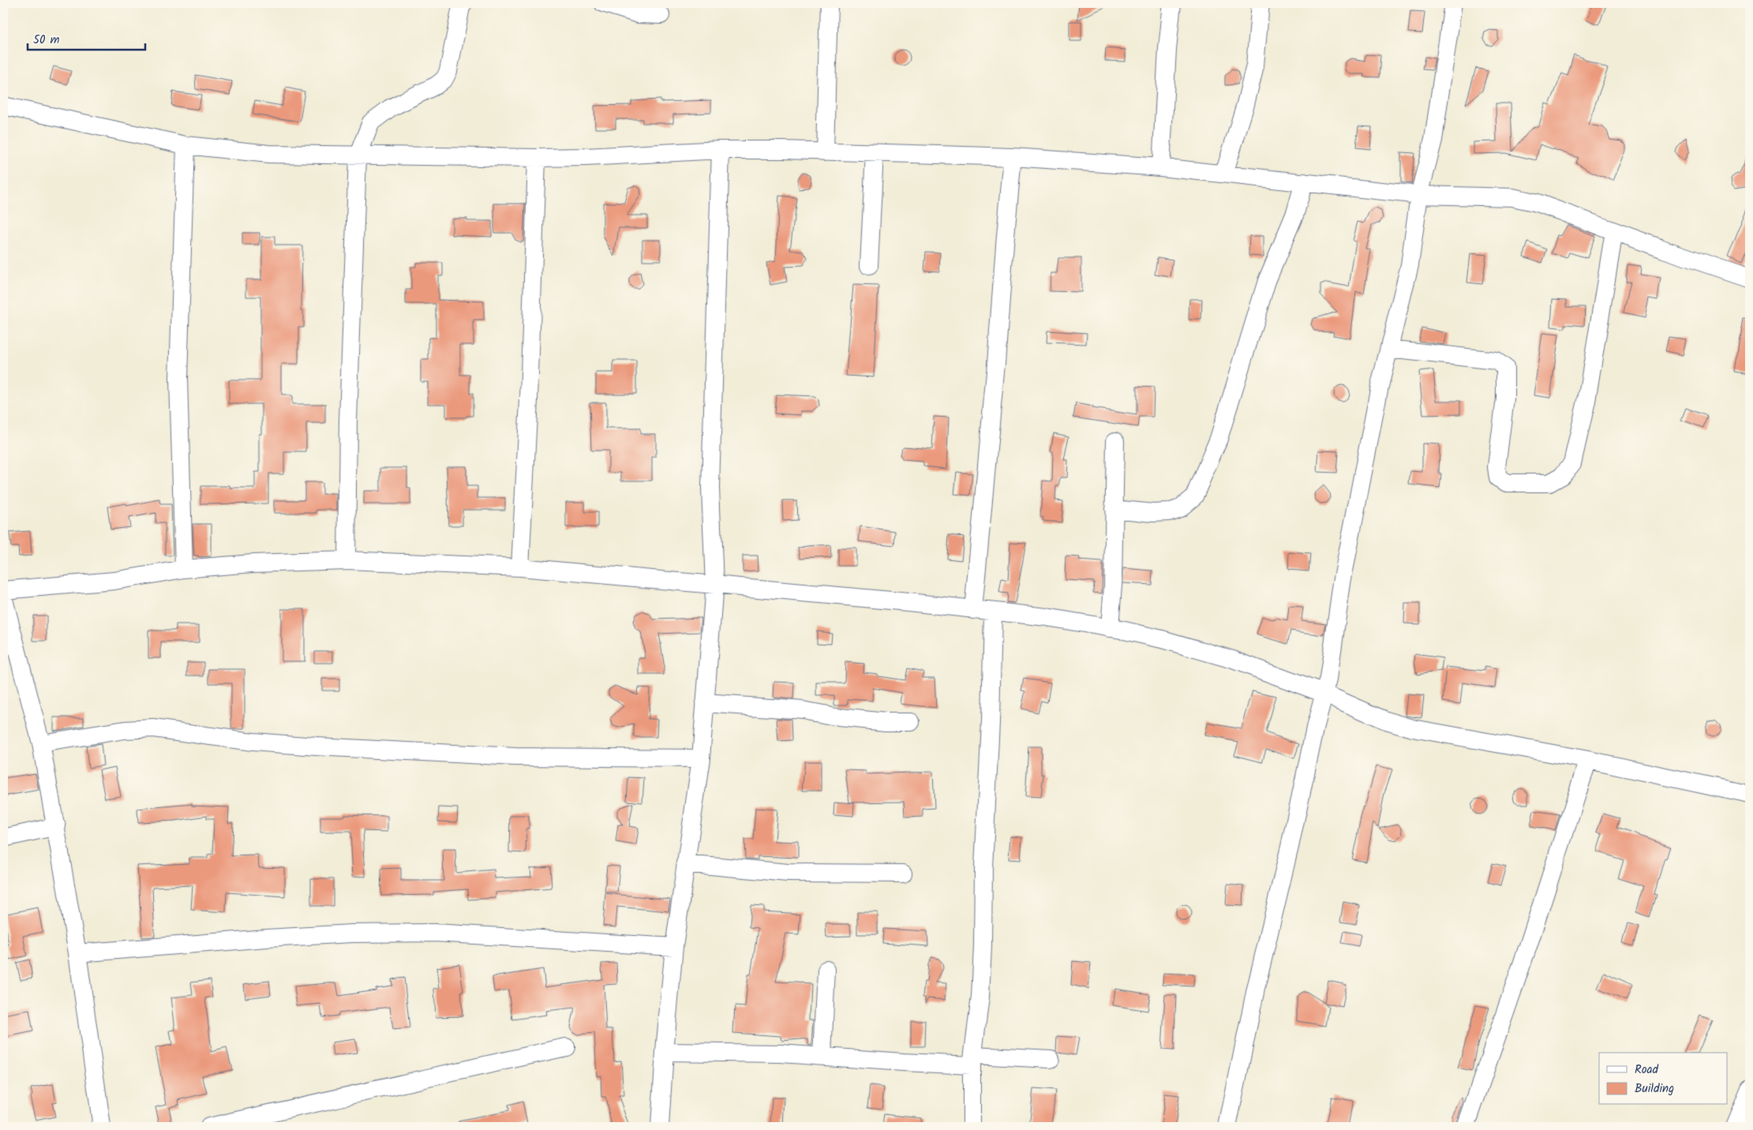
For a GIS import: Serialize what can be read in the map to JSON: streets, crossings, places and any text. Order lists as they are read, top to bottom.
{
  "legend": ["Road", "Building"],
  "scale_bar": "50 m"
}
